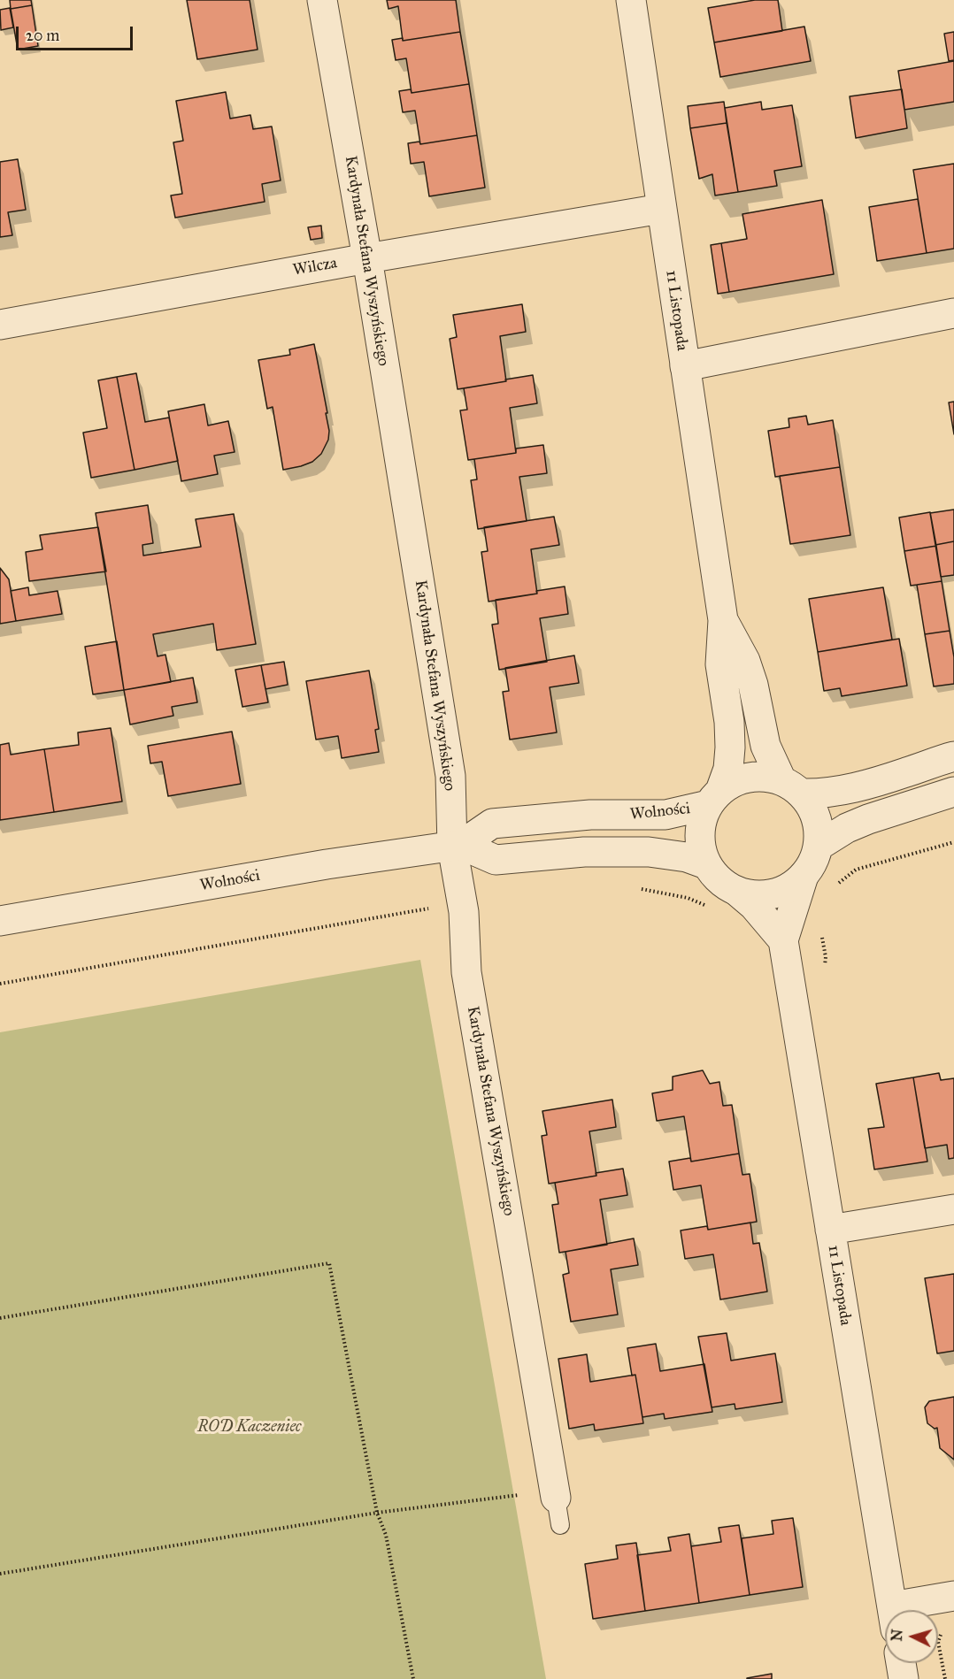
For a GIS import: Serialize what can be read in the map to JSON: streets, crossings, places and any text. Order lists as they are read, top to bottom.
{
  "streets": {
    "street": [
      "Kardynała Stefana Wyszyńskiego",
      "Wilcza",
      "11 Listopada",
      "Wolności"
    ]
  },
  "crossings": [
    ["Kardynała Stefana Wyszyńskiego", "Wilcza"],
    ["Kardynała Stefana Wyszyńskiego", "Wolności"],
    ["Wilcza", "11 Listopada"],
    ["11 Listopada", "Wolności"]
  ],
  "parks": ["ROD Kaczeniec"],
  "scale_bar": "20 m",
  "north": "left"
}
